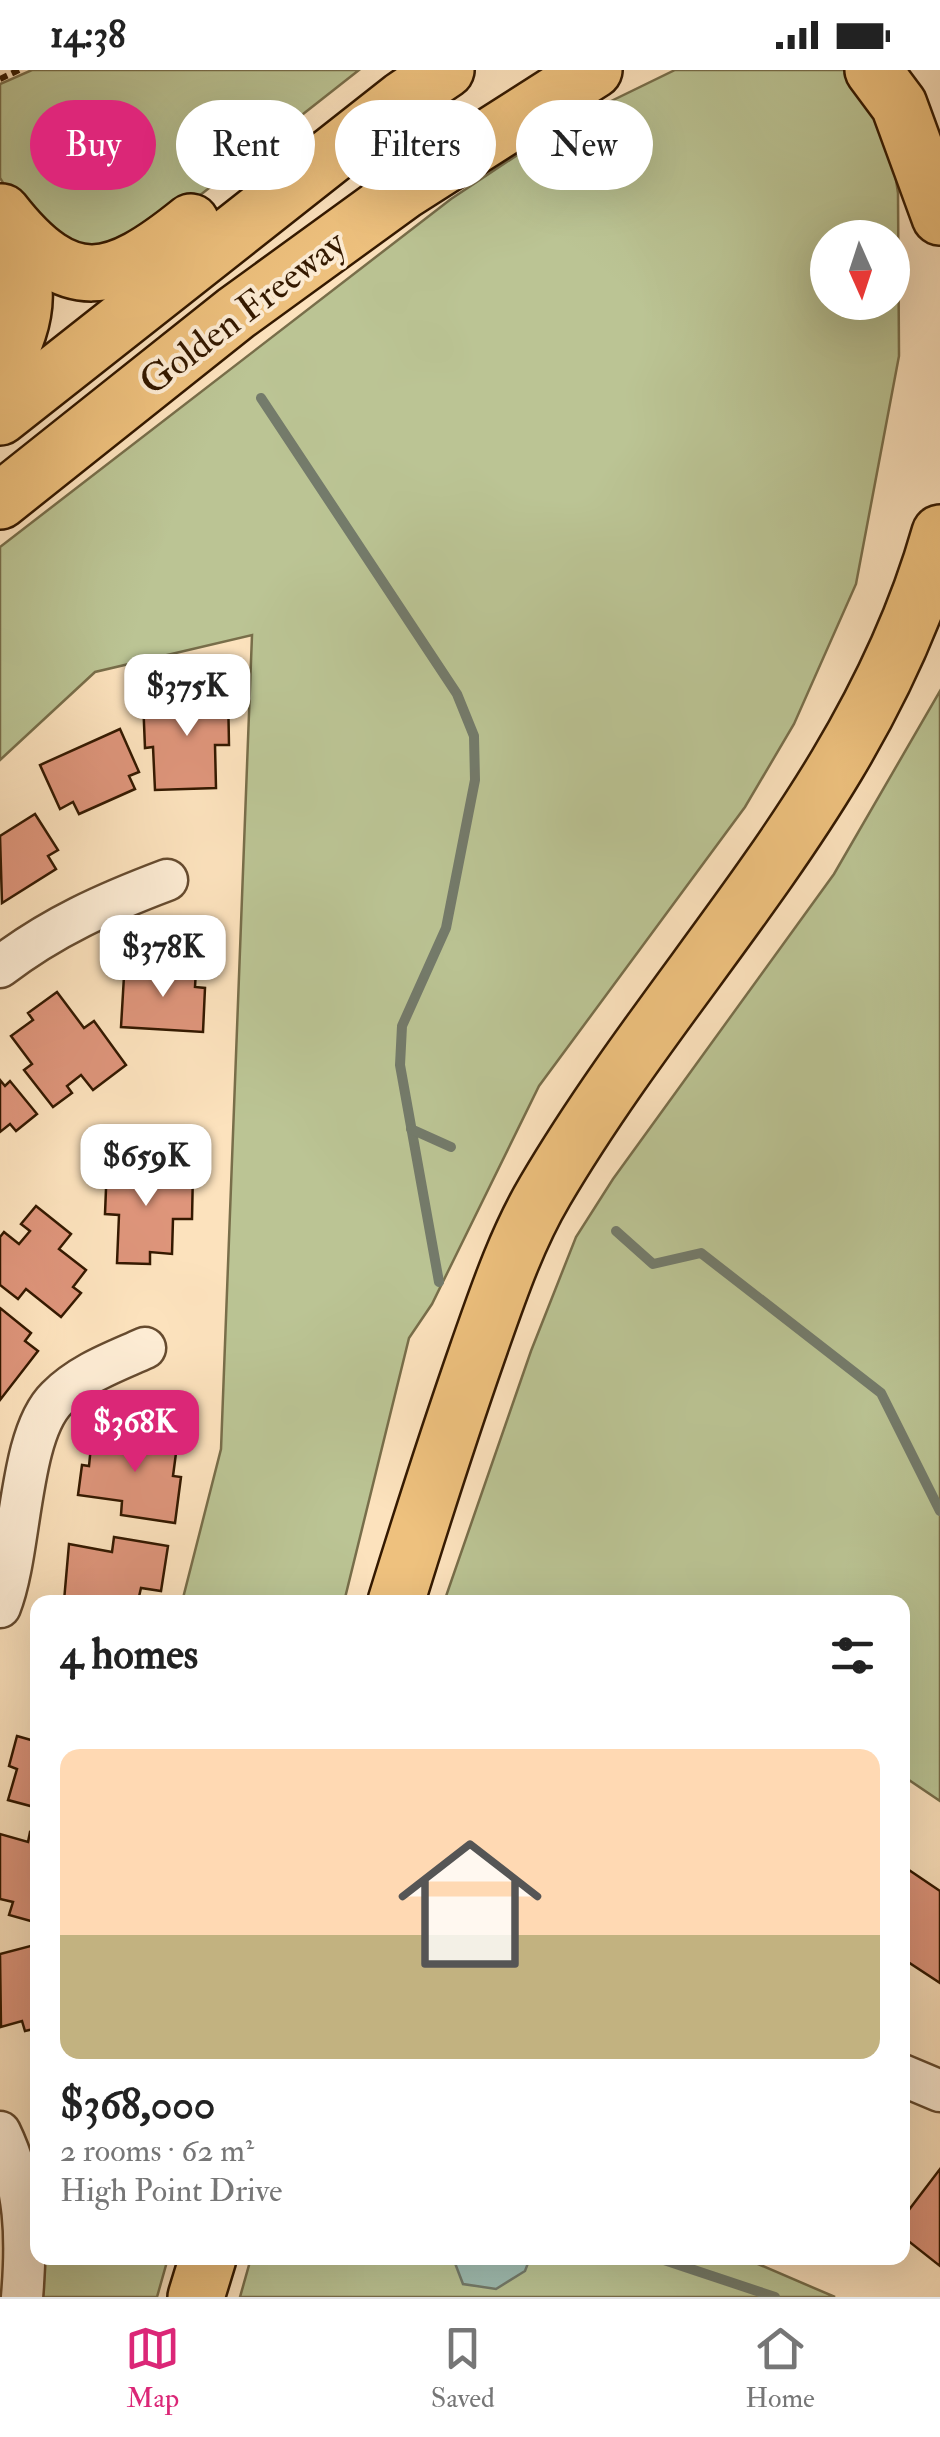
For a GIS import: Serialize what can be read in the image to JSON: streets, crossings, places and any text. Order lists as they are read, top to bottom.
{
  "streets": {
    "highway": ["Golden Freeway"]
  },
  "north": "bottom",
  "page": {
    "status": "14:38",
    "chip": [
      "Buy",
      "Rent",
      "Filters",
      "New"
    ],
    "price": [
      "$375K",
      "$378K",
      "$659K",
      "$368K"
    ],
    "heading": "4 homes",
    "list": [
      {
        "name": "$368,000",
        "note": "2 rooms · 62 m² · High Point Drive"
      }
    ],
    "tabs": ["Map", "Saved", "Home"]
  }
}
